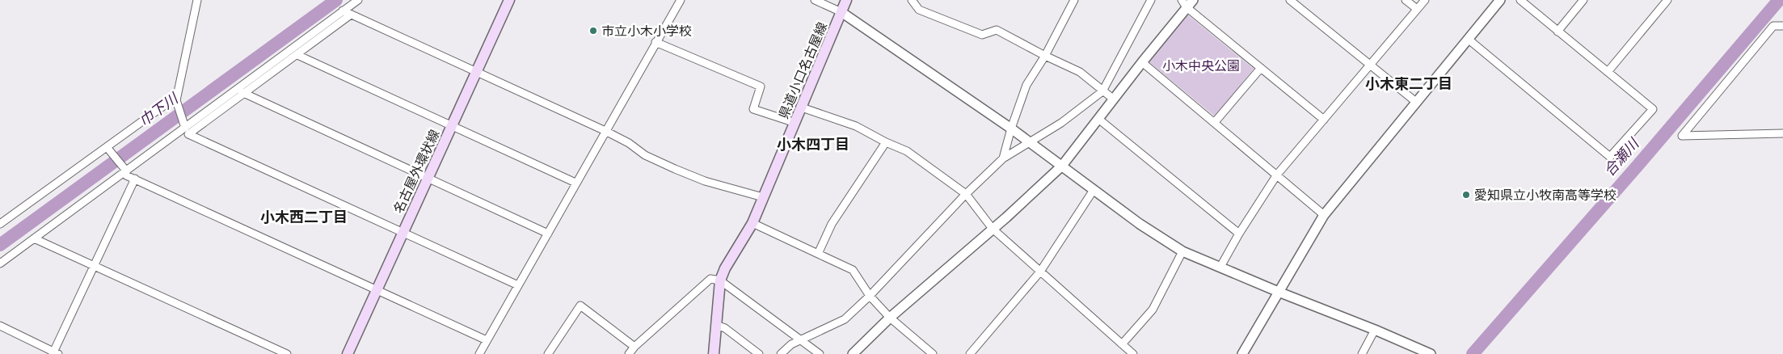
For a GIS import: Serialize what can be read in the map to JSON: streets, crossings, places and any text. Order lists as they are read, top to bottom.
{
  "streets": {
    "main road": ["県道小口名古屋線", "名古屋外環状線"]
  },
  "districts": ["小木東二丁目", "小木四丁目", "小木西二丁目"],
  "water": ["巾下川", "合瀬川"],
  "parks": ["小木中央公園"],
  "places": ["市立小木小学校", "愛知県立小牧南高等学校"]
}
